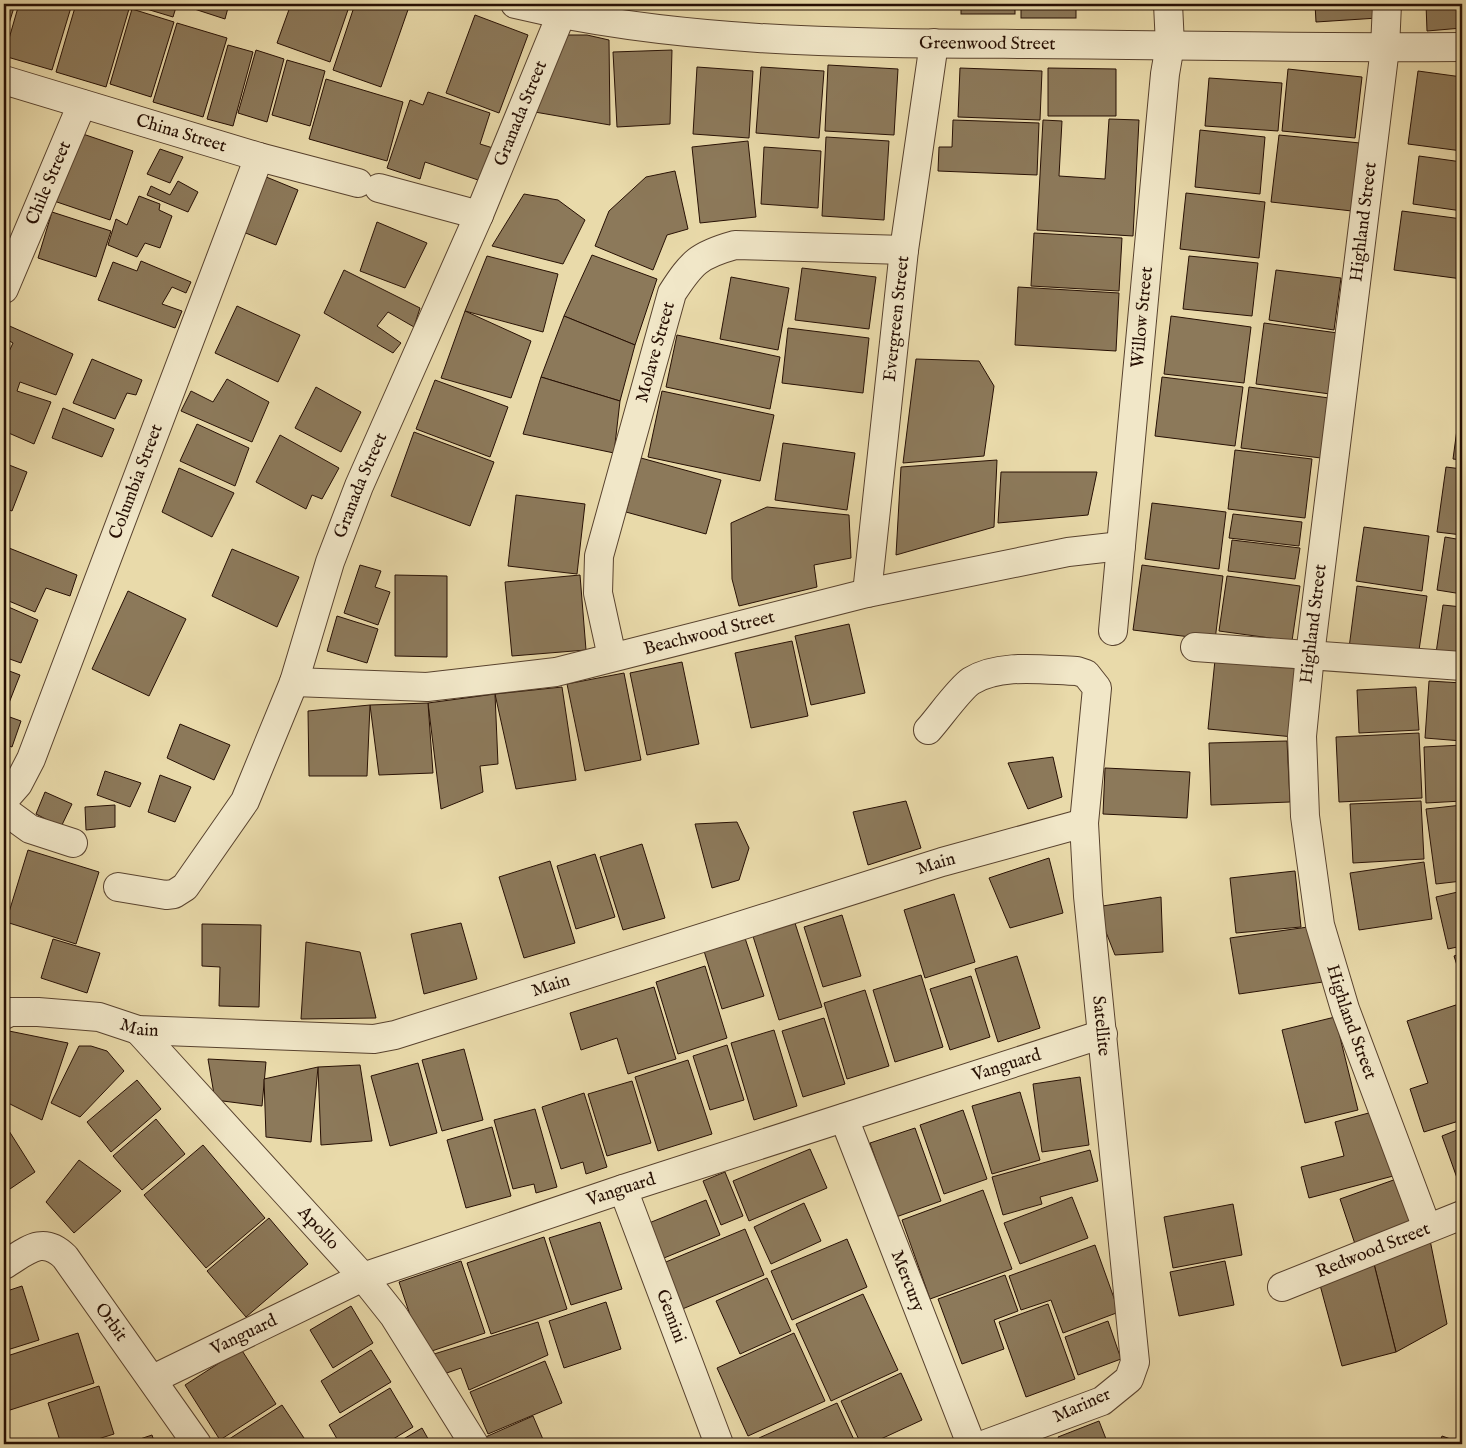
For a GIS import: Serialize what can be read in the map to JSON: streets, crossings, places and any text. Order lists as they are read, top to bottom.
{
  "streets": {
    "street": [
      "Greenwood Street",
      "Granada Street",
      "China Street",
      "Chile Street",
      "Highland Street",
      "Willow Street",
      "Evergreen Street",
      "Molave Street",
      "Columbia Street",
      "Beachwood Street",
      "Main",
      "Satellite",
      "Vanguard",
      "Apollo",
      "Redwood Street",
      "Mercury",
      "Gemini",
      "Orbit",
      "Mariner"
    ]
  },
  "crossings": [
    ["Greenwood Street", "Granada Street"],
    ["Greenwood Street", "Highland Street"],
    ["Greenwood Street", "Willow Street"],
    ["Greenwood Street", "Evergreen Street"],
    ["Granada Street", "China Street"],
    ["Granada Street", "Beachwood Street"],
    ["China Street", "Chile Street"],
    ["China Street", "Columbia Street"],
    ["Highland Street", "Redwood Street"],
    ["Willow Street", "Beachwood Street"],
    ["Evergreen Street", "Molave Street"],
    ["Evergreen Street", "Beachwood Street"],
    ["Molave Street", "Beachwood Street"],
    ["Main", "Satellite"],
    ["Main", "Apollo"],
    ["Satellite", "Vanguard"],
    ["Satellite", "Mariner"],
    ["Vanguard", "Apollo"],
    ["Vanguard", "Mercury"],
    ["Vanguard", "Gemini"],
    ["Vanguard", "Orbit"]
  ]
}
